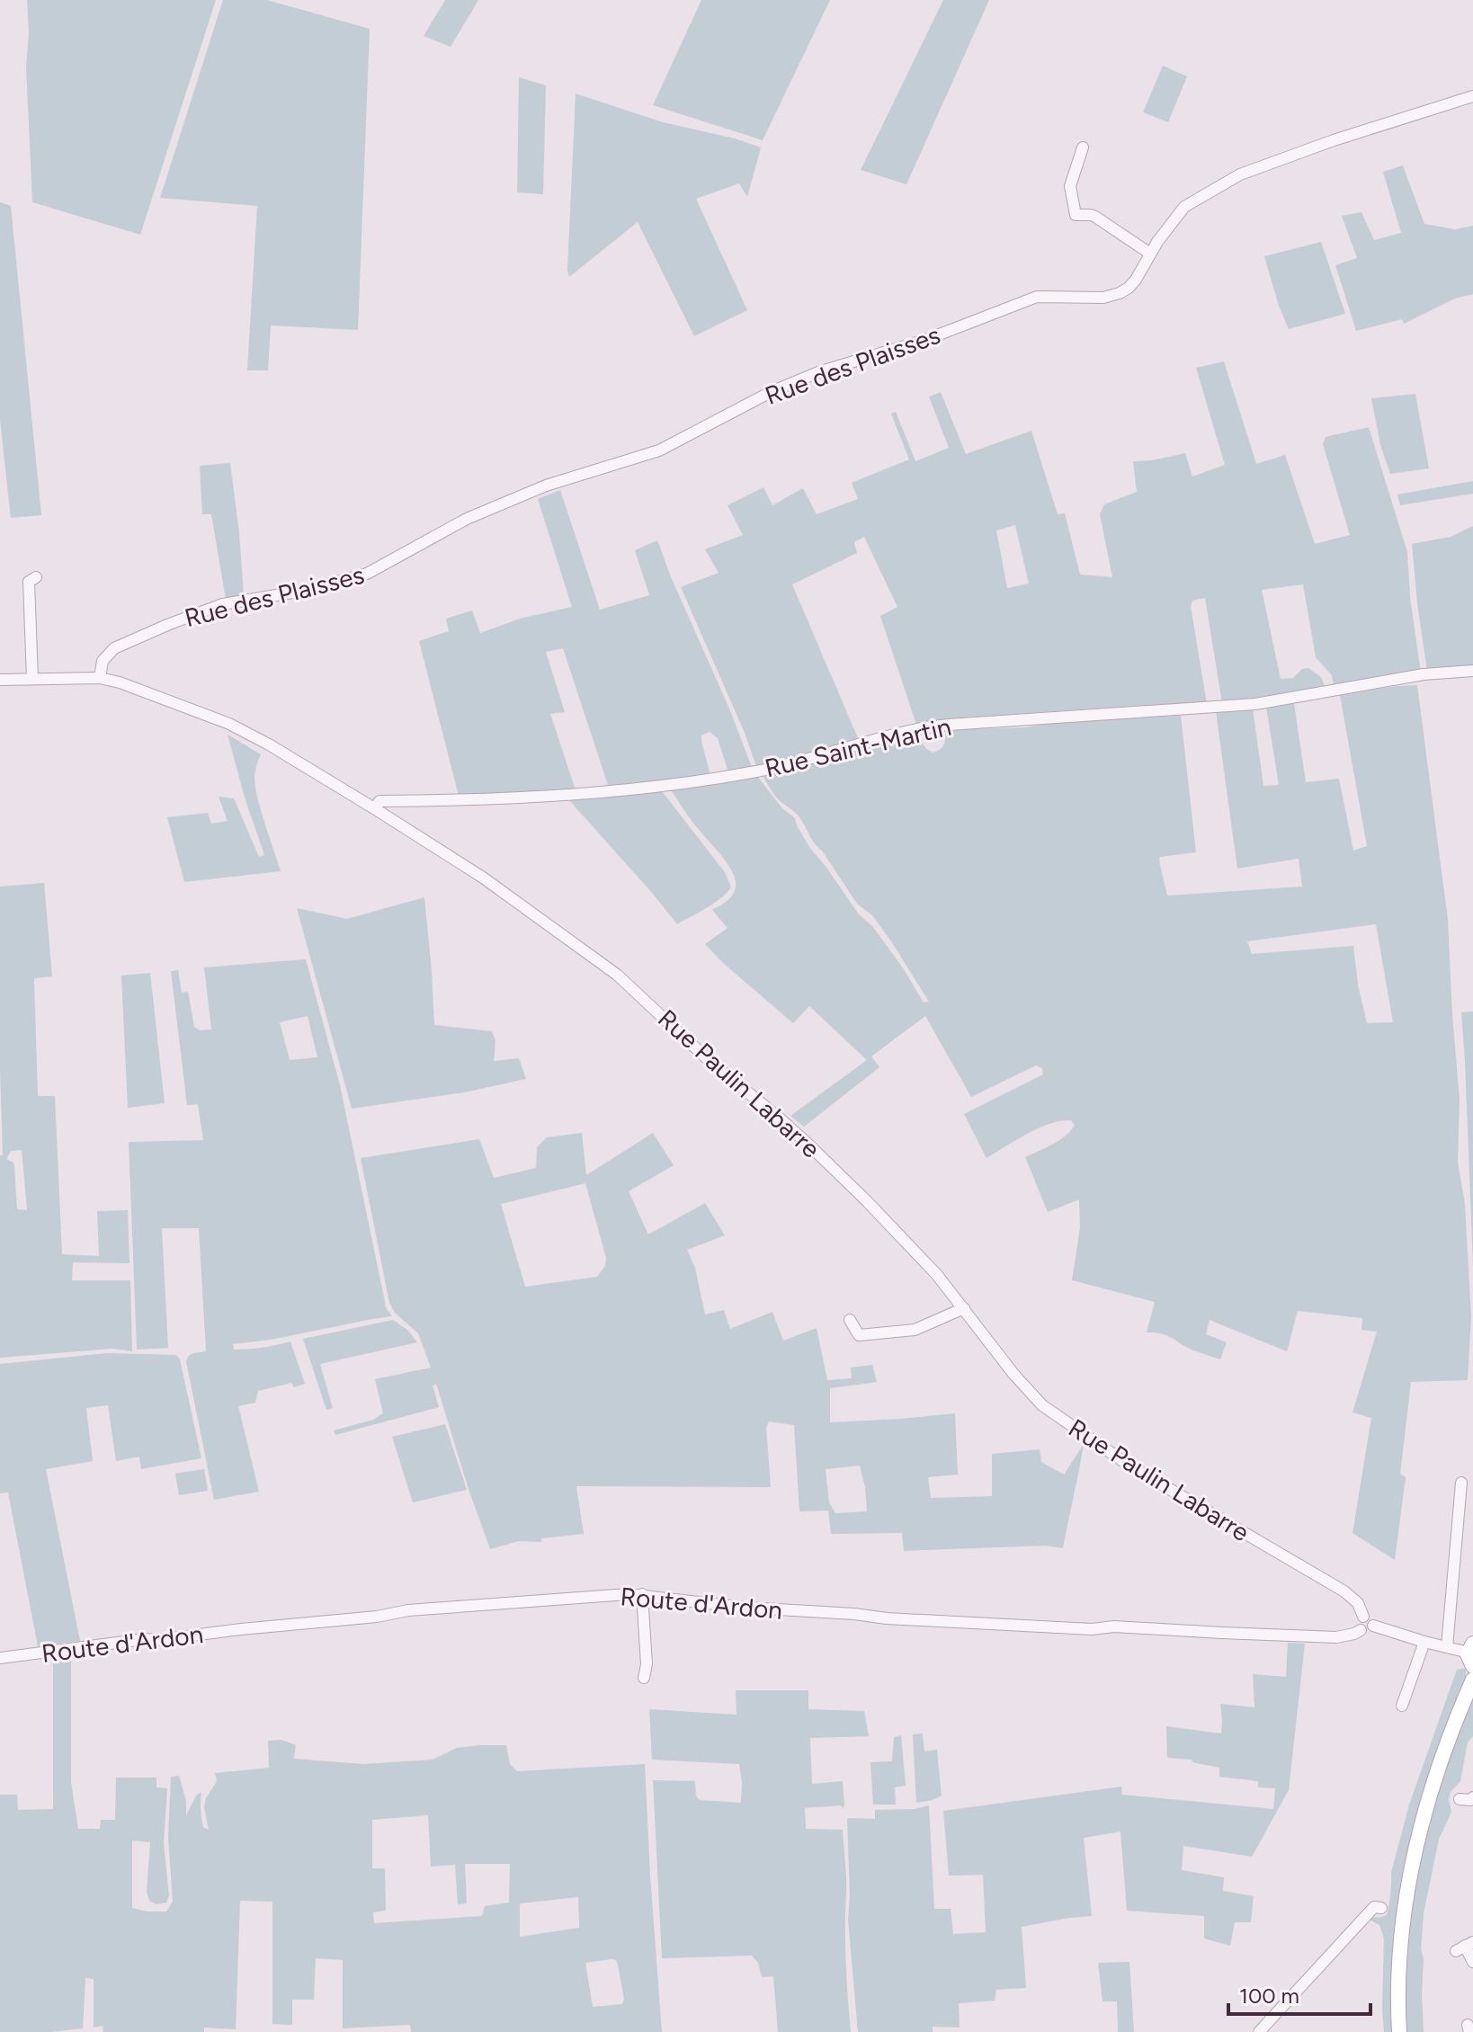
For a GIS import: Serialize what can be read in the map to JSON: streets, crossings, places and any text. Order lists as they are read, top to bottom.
{
  "streets": {
    "street": [
      "Rue des Plaisses",
      "Rue Saint-Martin",
      "Rue Paulin Labarre",
      "Route d'Ardon"
    ]
  },
  "crossings": [
    ["Rue des Plaisses", "Rue Paulin Labarre"],
    ["Rue Saint-Martin", "Rue Paulin Labarre"],
    ["Rue Paulin Labarre", "Route d'Ardon"]
  ],
  "scale_bar": "100 m"
}
